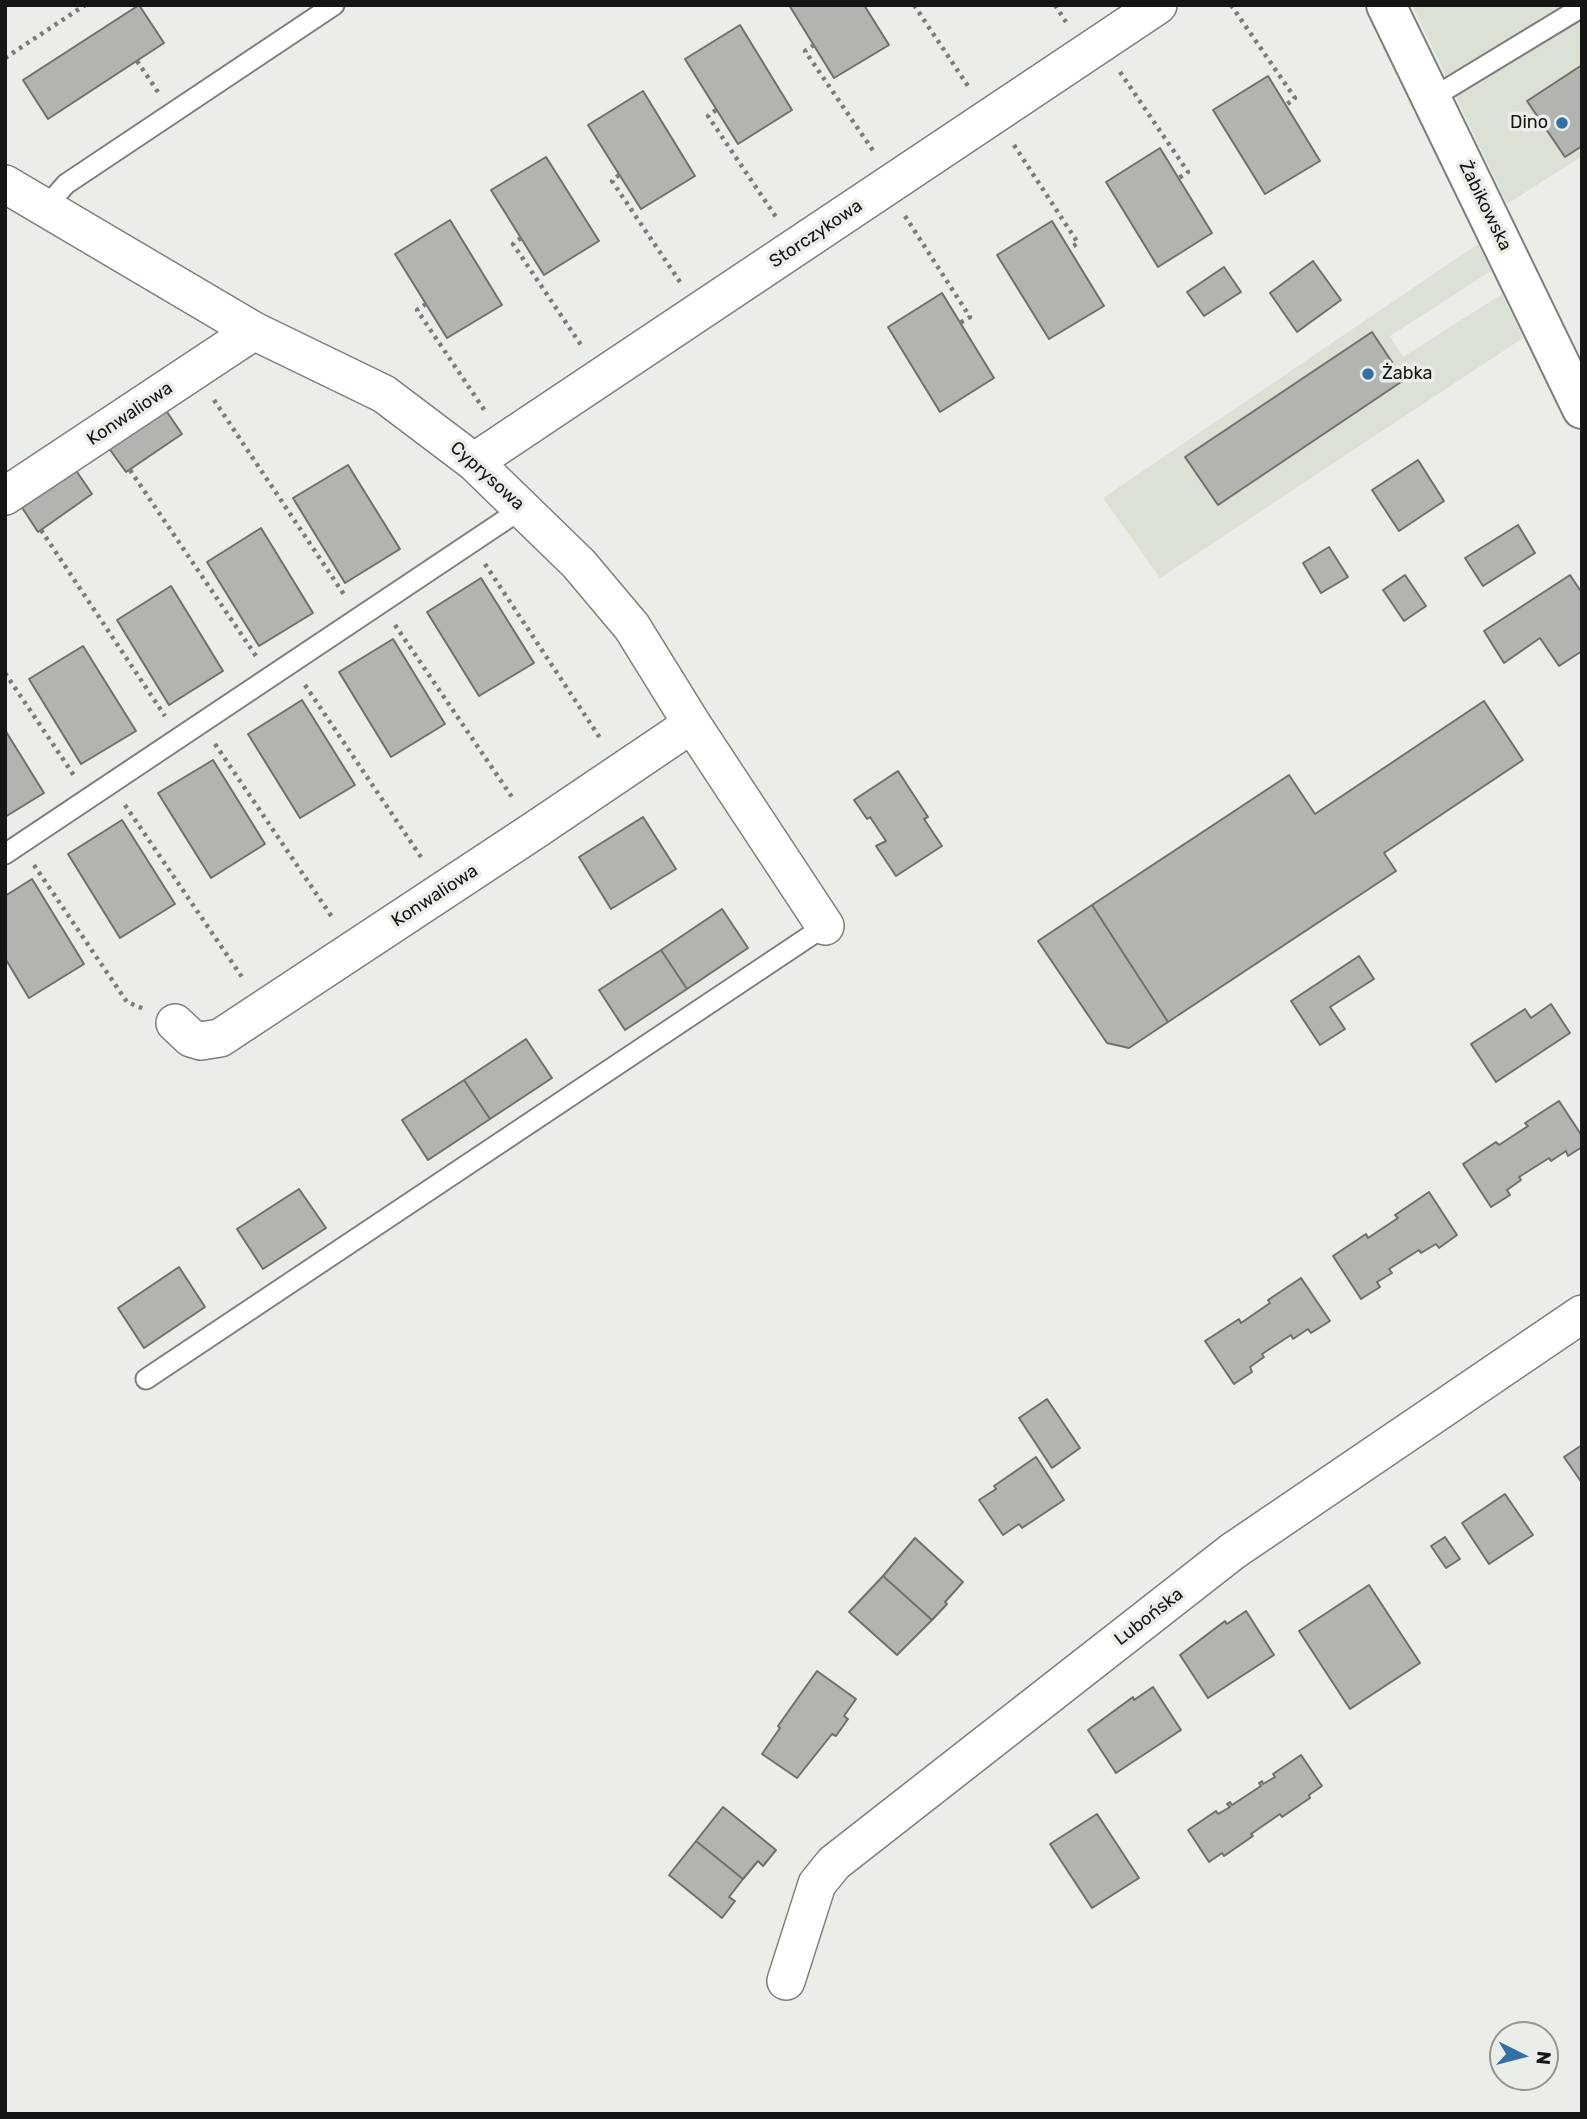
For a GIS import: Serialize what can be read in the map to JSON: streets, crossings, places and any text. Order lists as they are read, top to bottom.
{
  "streets": {
    "street": [
      "Żabikowska",
      "Storczykowa",
      "Konwaliowa",
      "Cyprysowa",
      "Lubońska"
    ]
  },
  "crossings": [
    ["Storczykowa", "Cyprysowa"],
    ["Konwaliowa", "Cyprysowa"]
  ],
  "places": ["Dino", "Żabka"],
  "north": "right"
}
